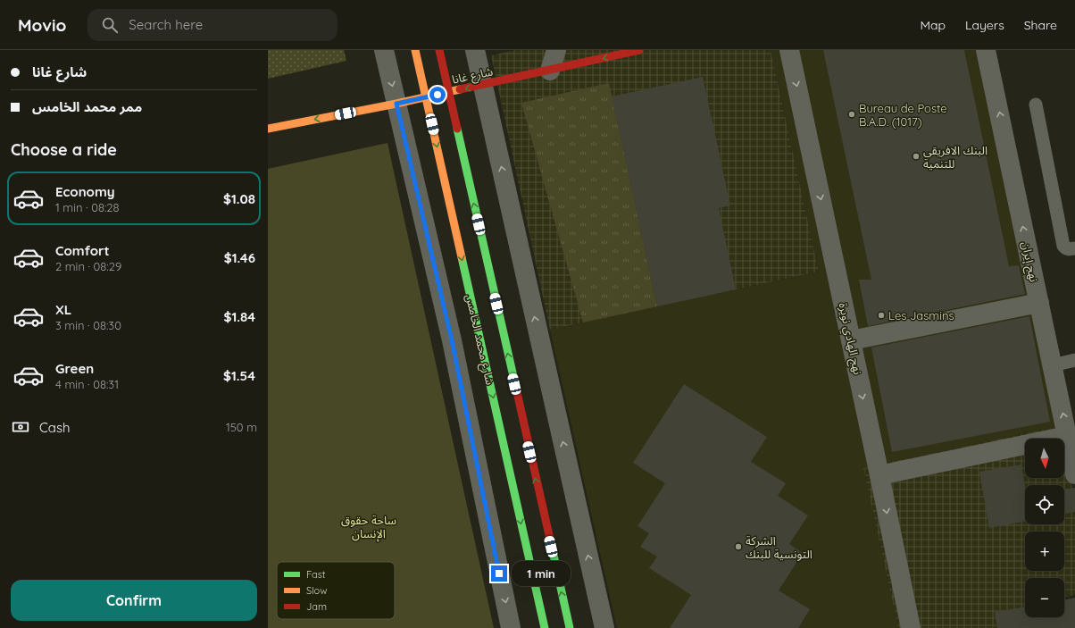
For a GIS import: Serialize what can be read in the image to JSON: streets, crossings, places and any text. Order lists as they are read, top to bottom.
{
  "streets": {
    "main road": ["شارع غانا", "شارع محمد الخامس"],
    "street": ["نهج إيران", "نهج الهادي نويرة"]
  },
  "crossings": [
    ["شارع غانا", "شارع محمد الخامس"]
  ],
  "one_way": ["شارع غانا", "نهج إيران", "نهج الهادي نويرة"],
  "parks": ["ساحة حقوق الإنسان"],
  "places": [
    "Bureau de Poste B.A.D. (1017)",
    "البنك الافريقي للتنمية",
    "Les Jasmins",
    "الشركة التونسية للبنك"
  ],
  "legend": ["Fast", "Slow", "Jam"],
  "north": "bottom",
  "page": {
    "header": "Movio",
    "search": "Search here",
    "nav": ["Map", "Layers", "Share"],
    "banner": ["شارع غانا", "ممر محمد الخامس"],
    "heading": "Choose a ride",
    "list": [
      {
        "name": "Economy",
        "note": "1 min · 08:28",
        "value": "$1.08"
      },
      {
        "name": "Comfort",
        "note": "2 min · 08:29",
        "value": "$1.46"
      },
      {
        "name": "XL",
        "note": "3 min · 08:30",
        "value": "$1.84"
      },
      {
        "name": "Green",
        "note": "4 min · 08:31",
        "value": "$1.54"
      }
    ],
    "pay": ["Cash", "150 m"],
    "map_buttons": ["+", "−"],
    "bubble": "1 min",
    "buttons": "Confirm"
  }
}
